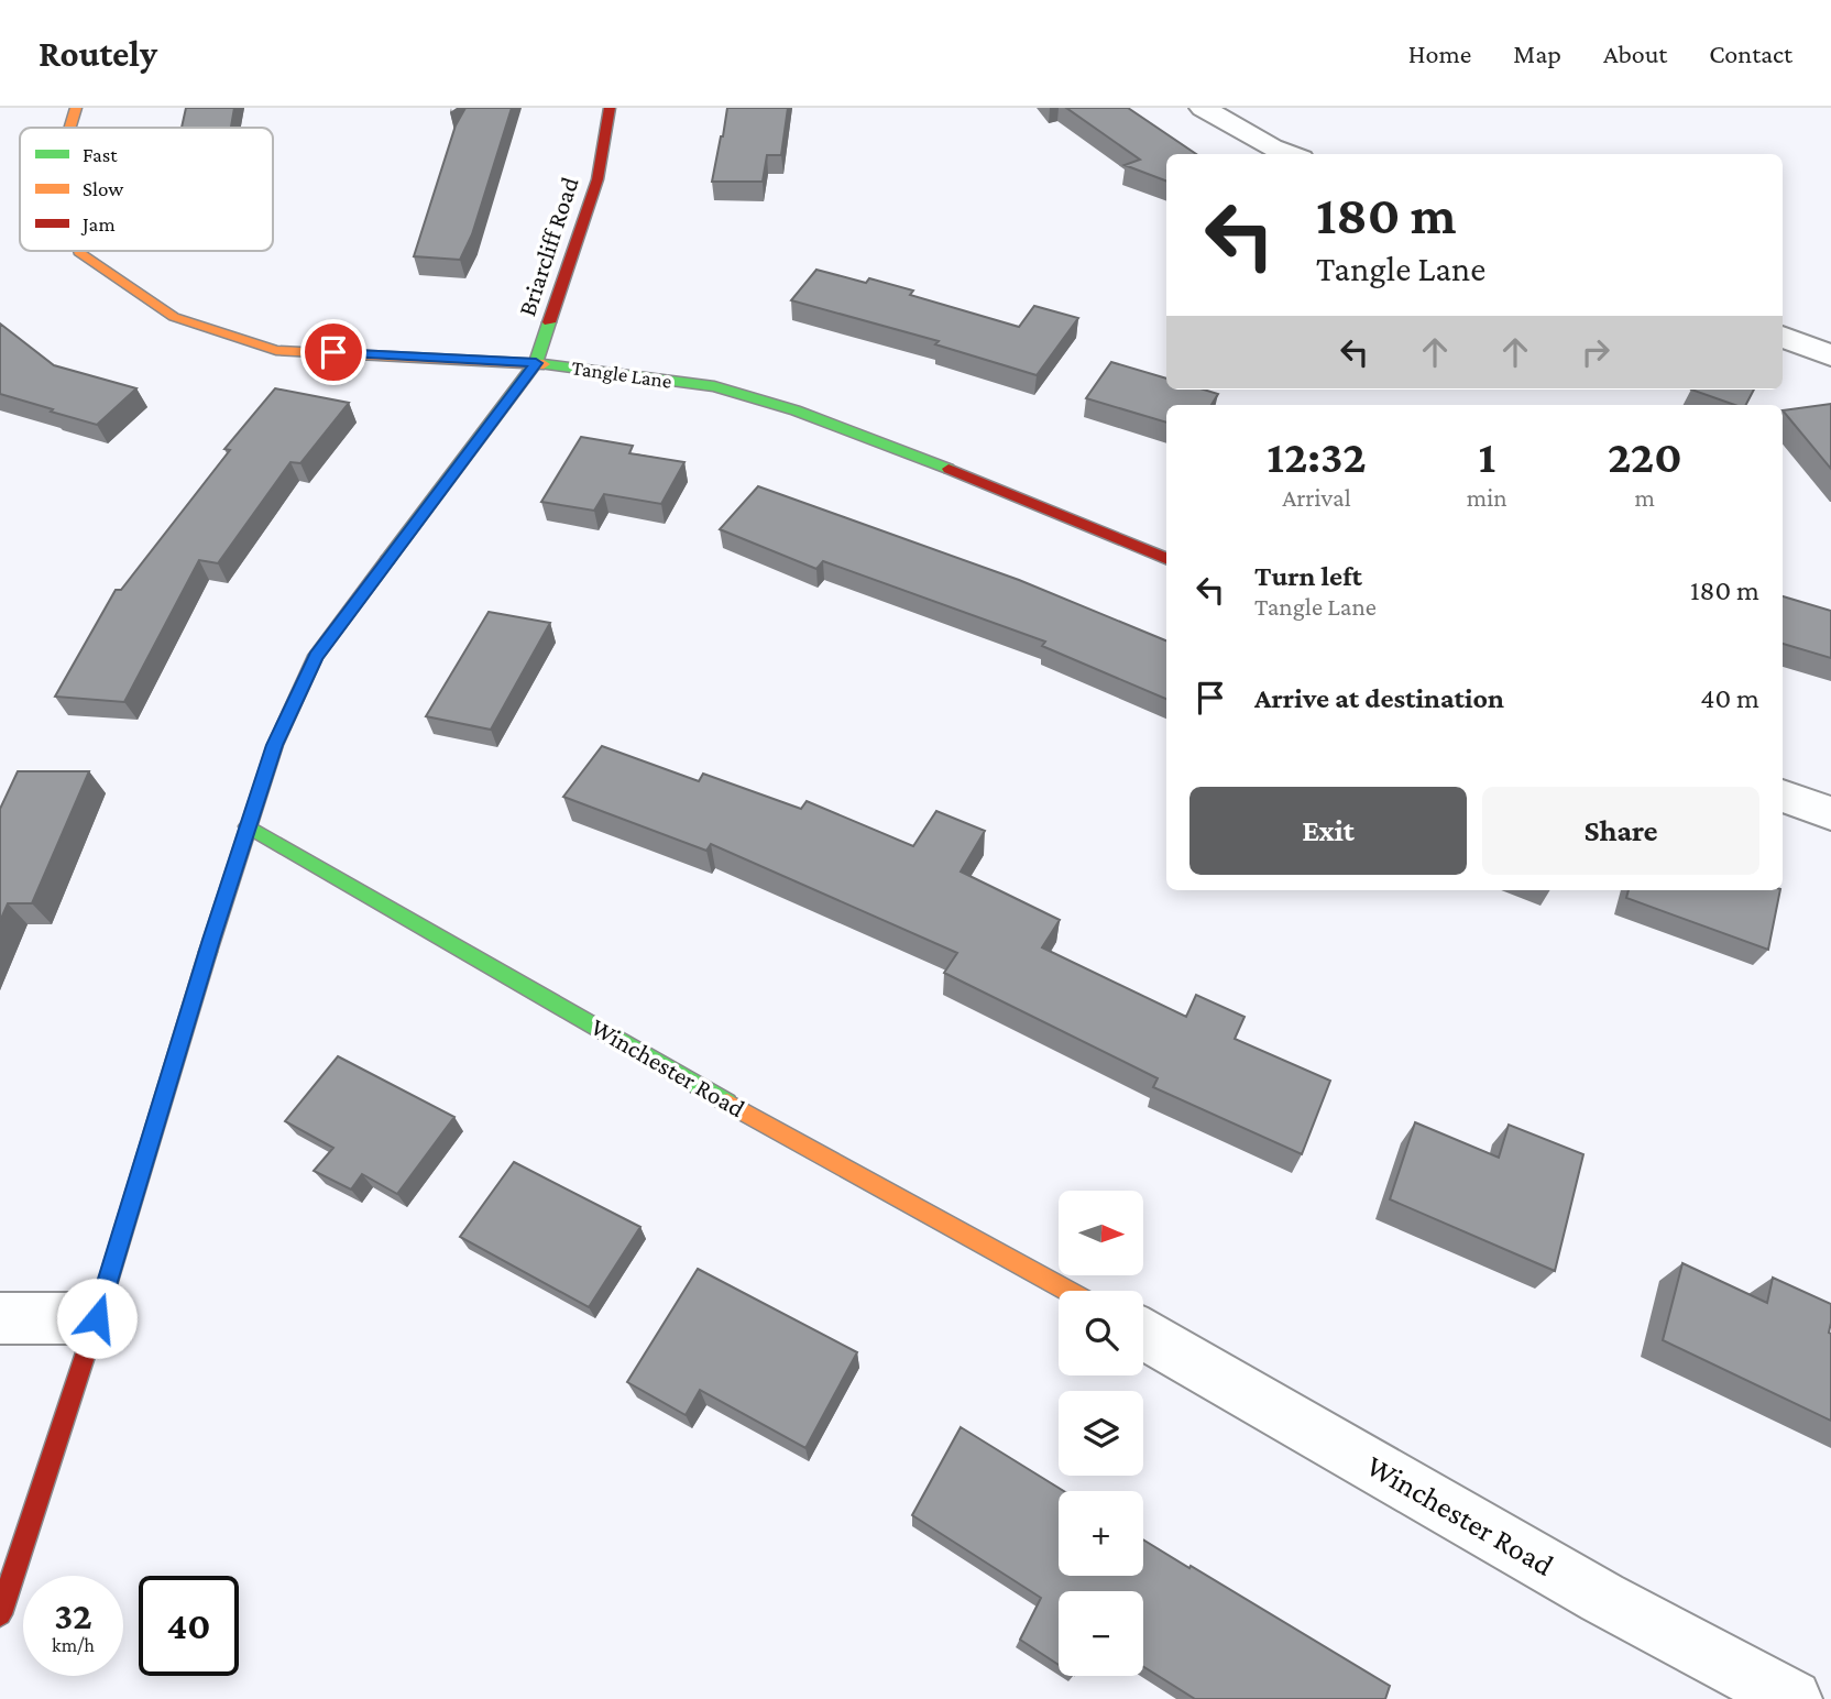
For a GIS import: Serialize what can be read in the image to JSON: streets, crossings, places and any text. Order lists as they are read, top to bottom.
{
  "streets": {
    "street": ["Briarcliff Road", "Tangle Lane", "Winchester Road"]
  },
  "crossings": [
    ["Briarcliff Road", "Tangle Lane"],
    ["Briarcliff Road", "Winchester Road"]
  ],
  "legend": ["Fast", "Slow", "Jam"],
  "north": "right",
  "page": {
    "header": "Routely",
    "nav": [
      "Home",
      "Map",
      "About",
      "Contact"
    ],
    "turn": ["180 m", "Tangle Lane"],
    "eta": [
      "12:32",
      "Arrival",
      "1",
      "min",
      "220",
      "m"
    ],
    "list": [
      {
        "name": "Turn left",
        "note": "Tangle Lane",
        "value": "180 m"
      },
      {
        "name": "Arrive at destination",
        "value": "40 m"
      }
    ],
    "buttons": ["Exit", "Share"],
    "map_buttons": ["+", "−"],
    "speed": "32 km/h",
    "limit": "40"
  }
}
